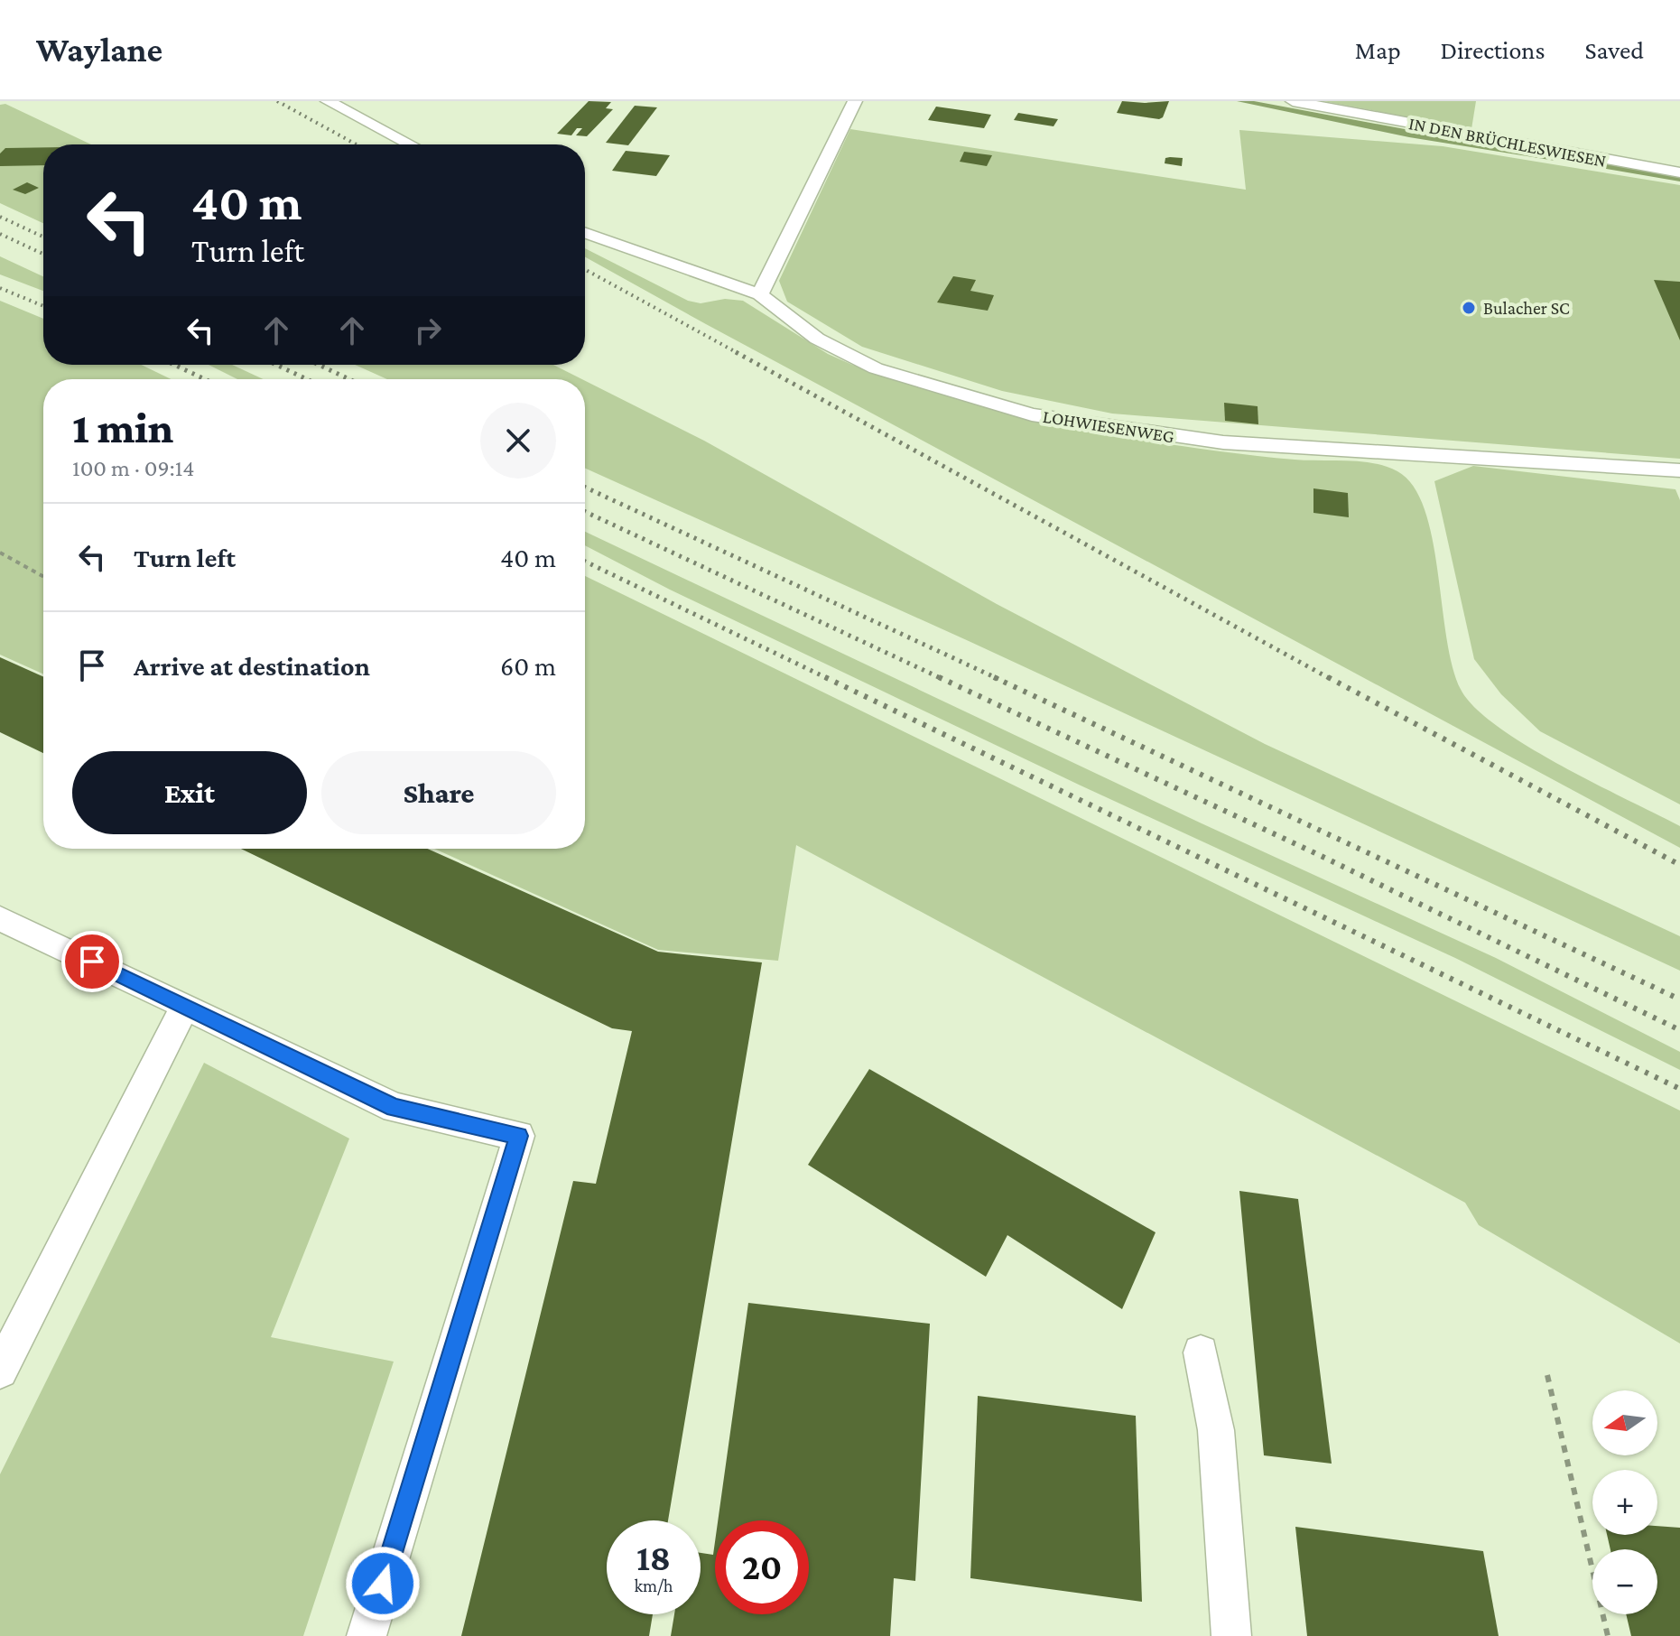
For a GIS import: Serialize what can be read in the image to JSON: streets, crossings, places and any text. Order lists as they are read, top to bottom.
{
  "streets": {
    "lane": ["IN DEN BRÜCHLESWIESEN", "LOHWIESENWEG"]
  },
  "places": ["Bulacher SC"],
  "north": "left",
  "page": {
    "header": "Waylane",
    "nav": ["Map", "Directions", "Saved"],
    "turn": ["40 m", "Turn left"],
    "heading": ["1 min", "100 m · 09:14"],
    "list": [
      {
        "name": "Turn left",
        "value": "40 m"
      },
      {
        "name": "Arrive at destination",
        "value": "60 m"
      }
    ],
    "buttons": ["Exit", "Share"],
    "map_buttons": ["+", "−"],
    "speed": "18 km/h",
    "limit": "20"
  }
}
